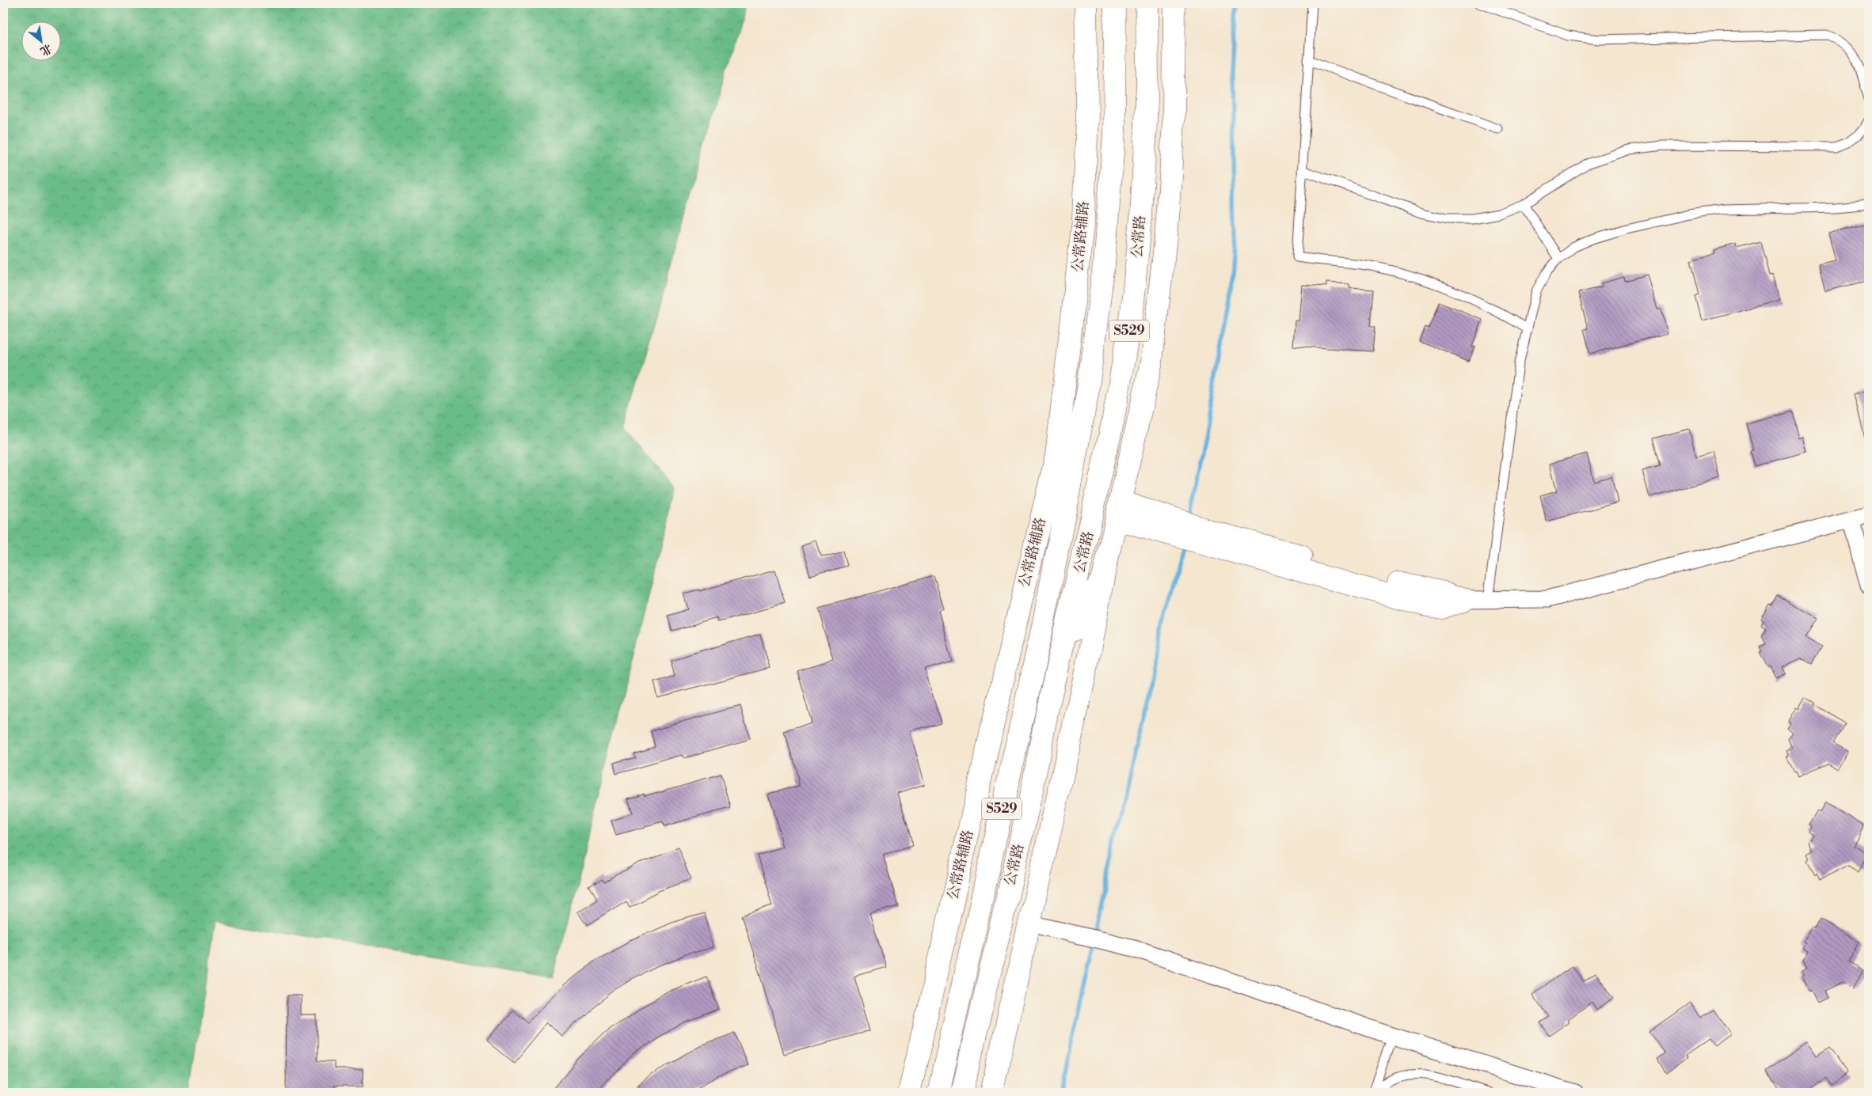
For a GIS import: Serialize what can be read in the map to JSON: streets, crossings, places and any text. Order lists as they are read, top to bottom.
{
  "streets": {
    "main road": ["公常路辅路", "公常路", "S529"]
  },
  "north": "bottom right"
}
